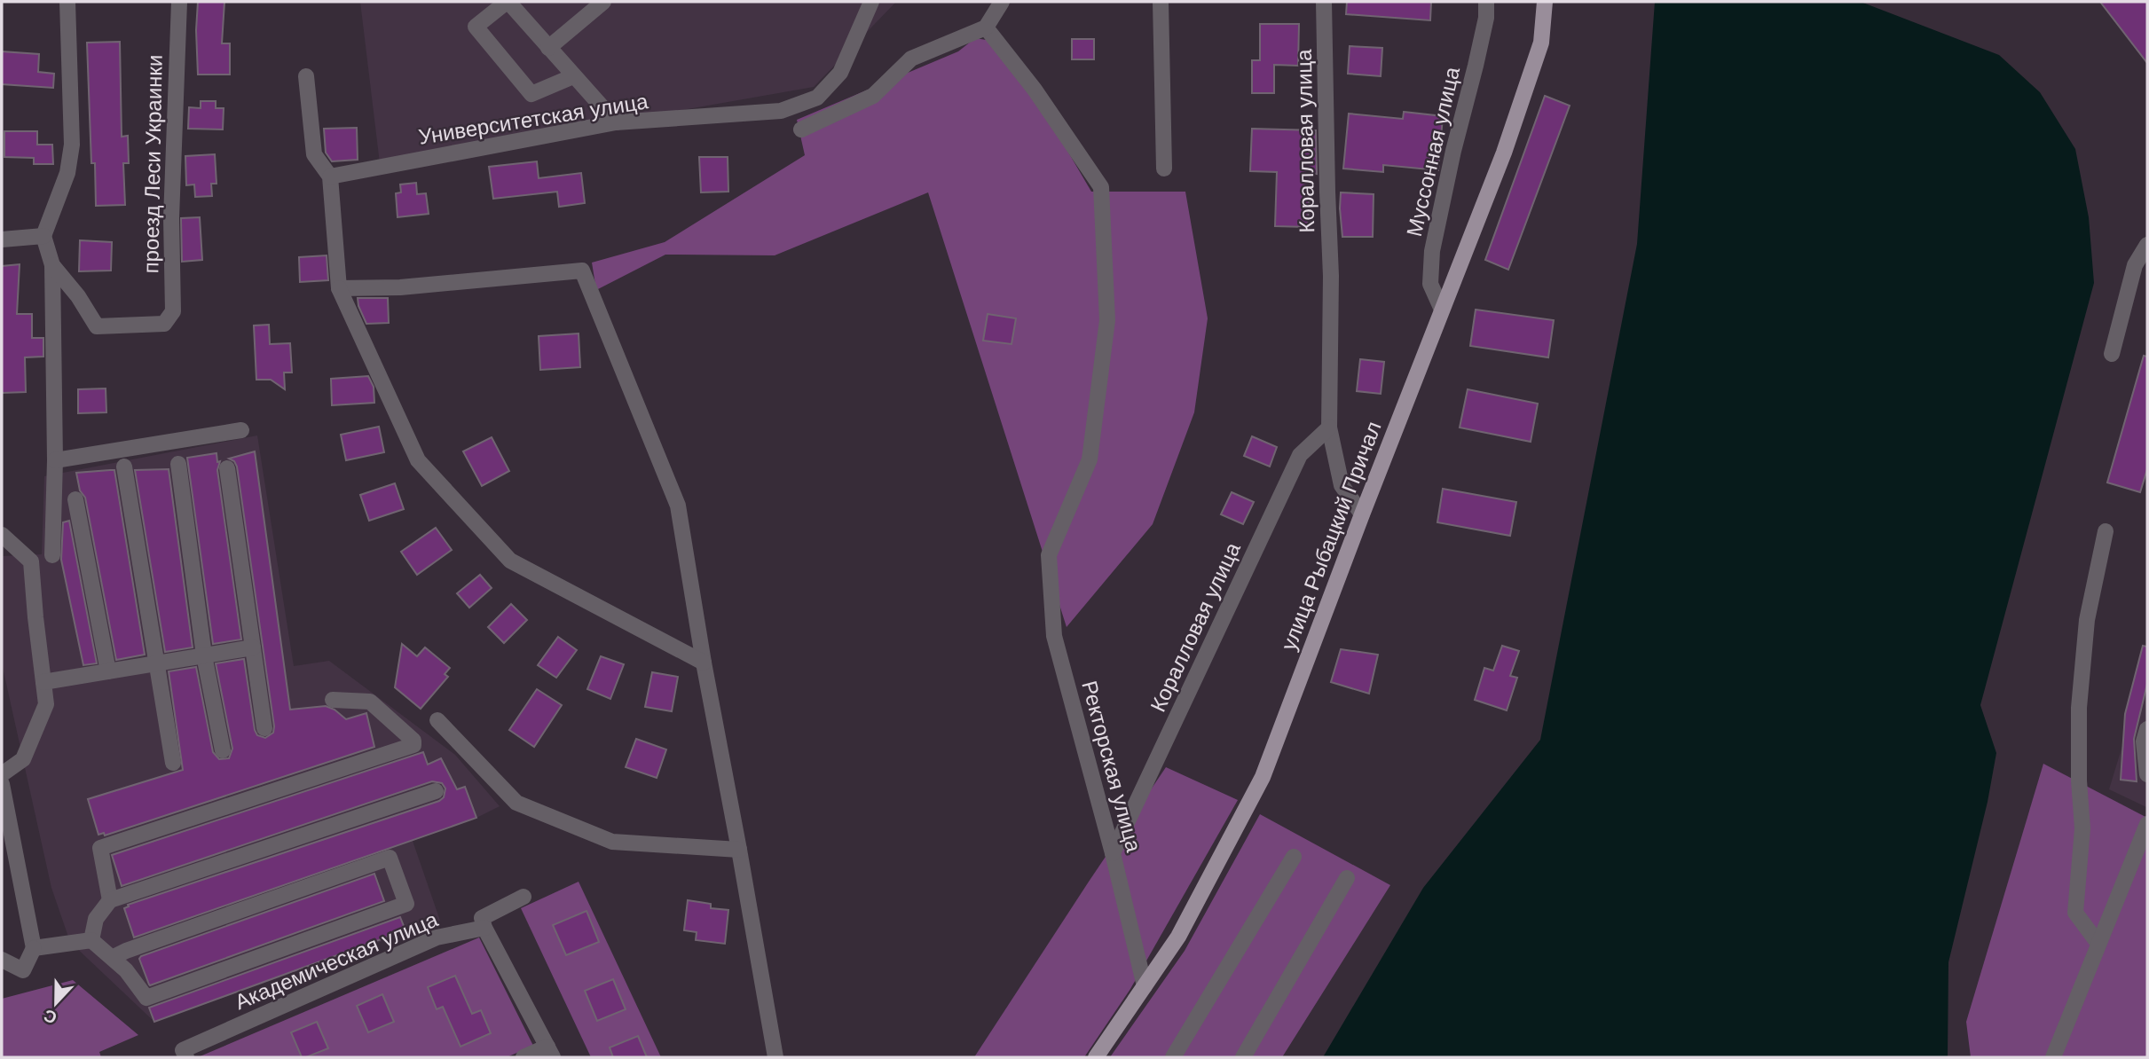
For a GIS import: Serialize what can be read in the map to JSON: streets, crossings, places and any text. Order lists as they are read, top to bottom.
{
  "streets": {
    "main road": ["улица Рыбацкий Причал"],
    "street": [
      "Университетская улица",
      "Коралловая улица",
      "Муссонная улица",
      "проезд Леси Украинки",
      "Ректорская улица",
      "Академическая улица"
    ]
  },
  "crossings": [
    ["Коралловая улица", "улица Рыбацкий Причал"],
    ["Коралловая улица", "Ректорская улица"],
    ["Муссонная улица", "улица Рыбацкий Причал"],
    ["улица Рыбацкий Причал", "Ректорская улица"]
  ],
  "north": "bottom"
}
